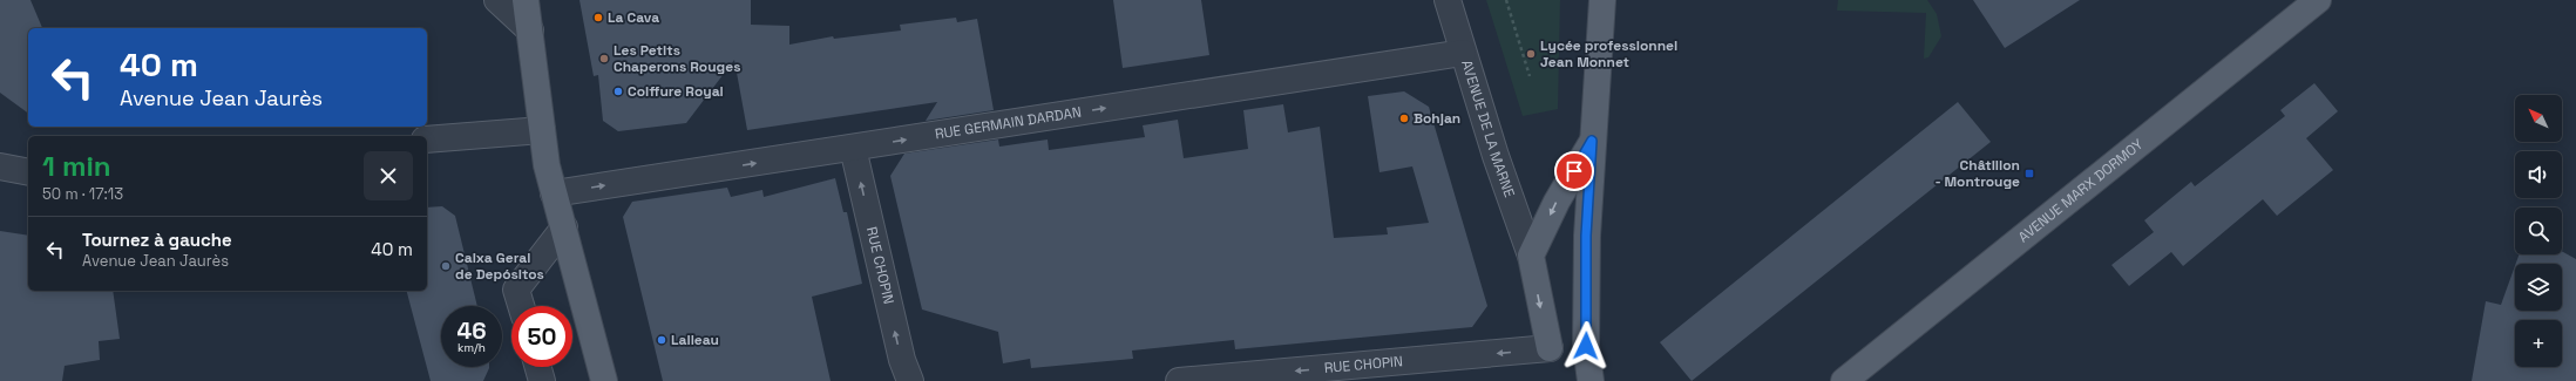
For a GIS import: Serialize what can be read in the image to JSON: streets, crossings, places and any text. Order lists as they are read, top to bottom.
{
  "streets": {
    "main road": ["AVENUE MARX DORMOY"],
    "street": ["RUE GERMAIN DARDAN", "AVENUE DE LA MARNE", "RUE CHOPIN"]
  },
  "crossings": [
    ["RUE GERMAIN DARDAN", "AVENUE DE LA MARNE"],
    ["RUE GERMAIN DARDAN", "RUE CHOPIN"]
  ],
  "one_way": ["RUE GERMAIN DARDAN"],
  "places": {
    "other": [
      "La Cava",
      "Lycée professionnel Jean Monnet",
      "Les Petits Chaperons Rouges",
      "Coiffure Royal",
      "Bohjan",
      "Caixa Geral de Depósitos",
      "Lalleau"
    ],
    "transit": ["Châtillon - Montrouge"]
  },
  "north": "top left",
  "page": {
    "turn": ["40 m", "Avenue Jean Jaurès"],
    "map_buttons": "+",
    "heading": ["1 min", "50 m · 17:13"],
    "list": [
      {
        "name": "Tournez à gauche",
        "note": "Avenue Jean Jaurès",
        "value": "40 m"
      }
    ],
    "speed": "46 km/h",
    "limit": "50"
  }
}
